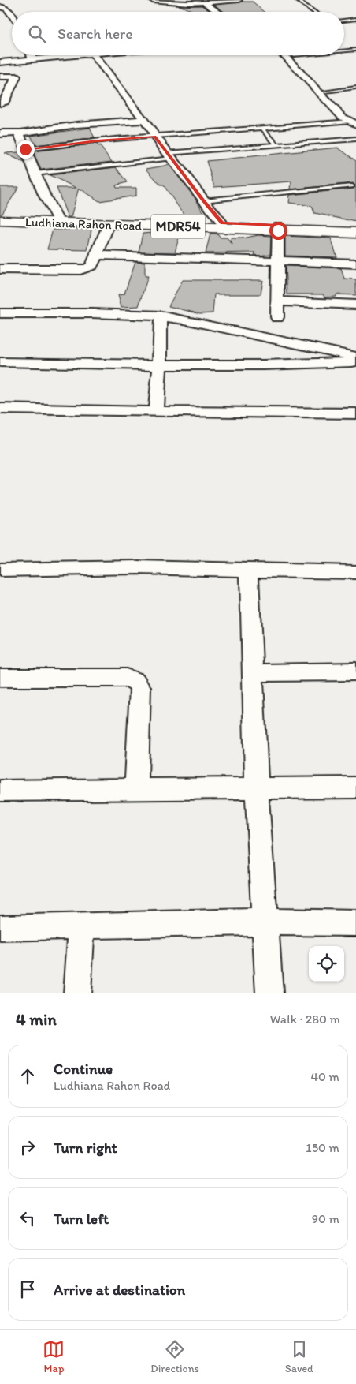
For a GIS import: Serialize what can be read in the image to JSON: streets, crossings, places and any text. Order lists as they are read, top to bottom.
{
  "streets": {
    "main road": ["Ludhiana Rahon Road", "MDR54"]
  },
  "page": {
    "search": "Search here",
    "heading": ["4 min", "Walk · 280 m"],
    "list": [
      ["Continue", "Ludhiana Rahon Road", "40 m"],
      ["Turn right", "150 m"],
      ["Turn left", "90 m"],
      "Arrive at destination"
    ],
    "nav": ["Map", "Directions", "Saved"]
  }
}
